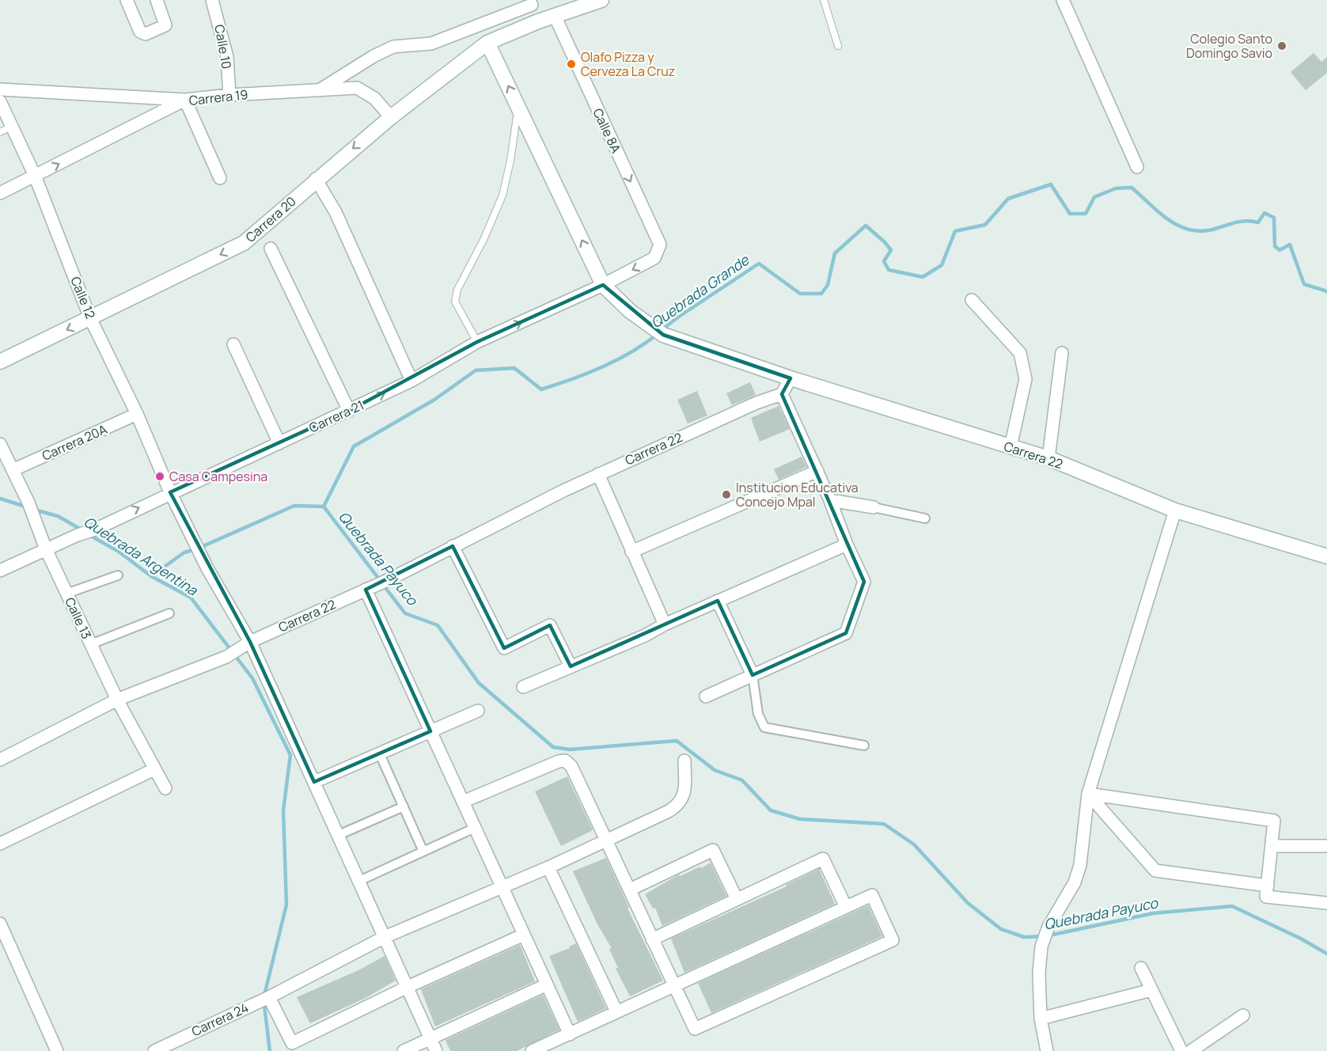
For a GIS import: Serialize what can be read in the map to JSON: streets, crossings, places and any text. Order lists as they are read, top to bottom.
{
  "streets": {
    "main road": ["Carrera 20", "Carrera 22"],
    "street": [
      "Calle 10",
      "Carrera 19",
      "Calle 8A",
      "Calle 12",
      "Carrera 21",
      "Carrera 20A",
      "Calle 13",
      "Carrera 24"
    ]
  },
  "crossings": [
    ["Calle 10", "Carrera 19"],
    ["Carrera 19", "Carrera 20"],
    ["Carrera 19", "Calle 12"],
    ["Calle 8A", "Carrera 20"],
    ["Calle 8A", "Carrera 21"],
    ["Carrera 20", "Calle 12"],
    ["Calle 12", "Carrera 21"],
    ["Calle 12", "Carrera 20A"],
    ["Calle 12", "Carrera 22"],
    ["Calle 12", "Carrera 24"],
    ["Carrera 21", "Carrera 22"],
    ["Carrera 21", "Calle 13"],
    ["Carrera 20A", "Calle 13"],
    ["Carrera 22", "Calle 13"]
  ],
  "one_way": ["Carrera 19", "Calle 8A", "Carrera 20"],
  "water": ["Quebrada Grande", "Quebrada Argentina", "Quebrada Payuco"],
  "places": [
    "Colegio Santo Domingo Savio",
    "Olafo Pizza y Cerveza La Cruz",
    "Casa Campesina",
    "Institucion Educativa Concejo Mpal"
  ]
}
